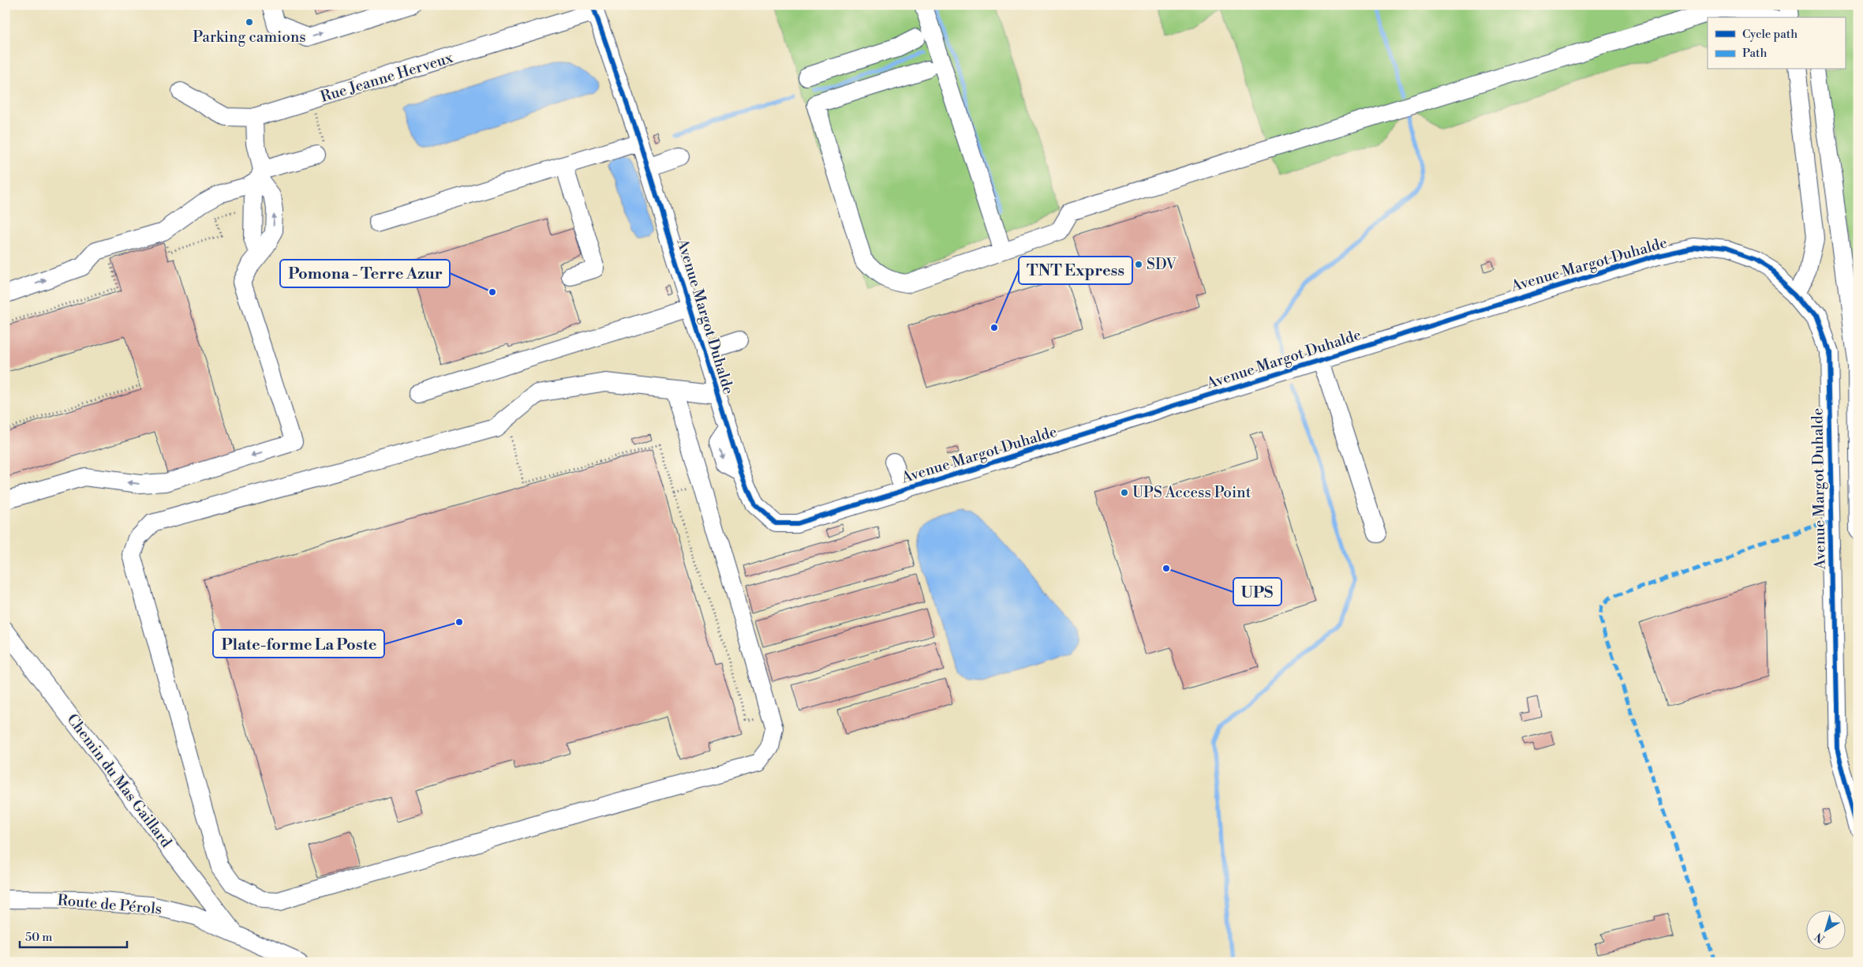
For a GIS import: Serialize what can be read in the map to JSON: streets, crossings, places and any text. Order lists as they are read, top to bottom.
{
  "streets": {
    "street": [
      "Rue Jeanne Herveux",
      "Avenue Margot Duhalde",
      "Chemin du Mas Gaillard",
      "Route de Pérols"
    ]
  },
  "crossings": [
    ["Rue Jeanne Herveux", "Avenue Margot Duhalde"],
    ["Chemin du Mas Gaillard", "Route de Pérols"]
  ],
  "places": [
    "Parking camions",
    "SDV",
    "Pomona - Terre Azur",
    "TNT Express",
    "UPS Access Point",
    "UPS",
    "Plate-forme La Poste"
  ],
  "legend": ["Cycle path", "Path"],
  "scale_bar": "50 m",
  "north": "bottom left"
}
